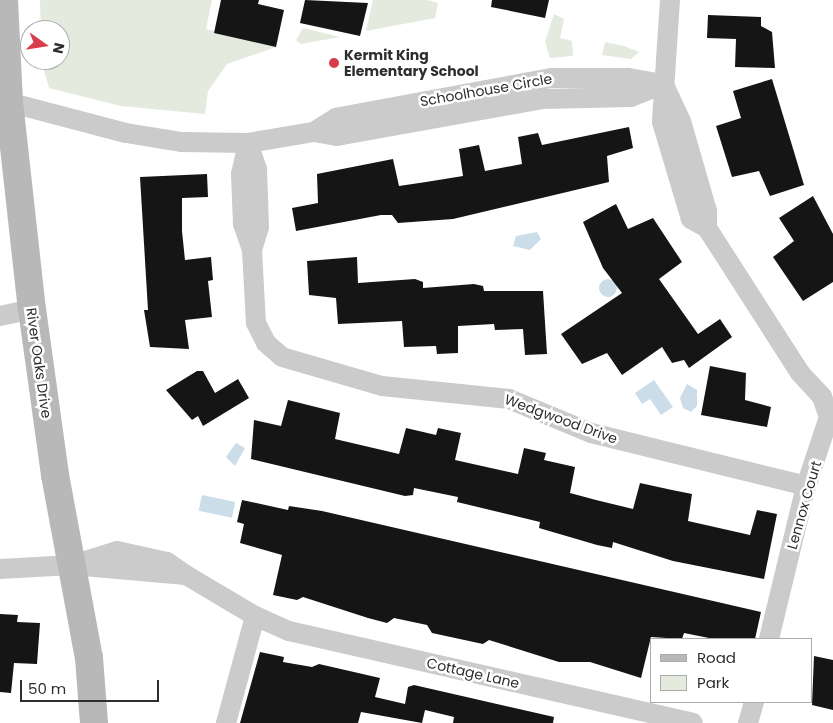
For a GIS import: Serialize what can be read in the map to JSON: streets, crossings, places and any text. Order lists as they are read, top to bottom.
{
  "streets": {
    "street": [
      "Schoolhouse Circle",
      "River Oaks Drive",
      "Wedgwood Drive",
      "Lennox Court",
      "Cottage Lane"
    ]
  },
  "crossings": [
    ["Schoolhouse Circle", "River Oaks Drive"],
    ["Schoolhouse Circle", "Wedgwood Drive"],
    ["Schoolhouse Circle", "Lennox Court"],
    ["River Oaks Drive", "Cottage Lane"],
    ["Wedgwood Drive", "Lennox Court"]
  ],
  "places": ["Kermit King Elementary School"],
  "legend": ["Road", "Park"],
  "scale_bar": "50 m",
  "north": "right"
}
